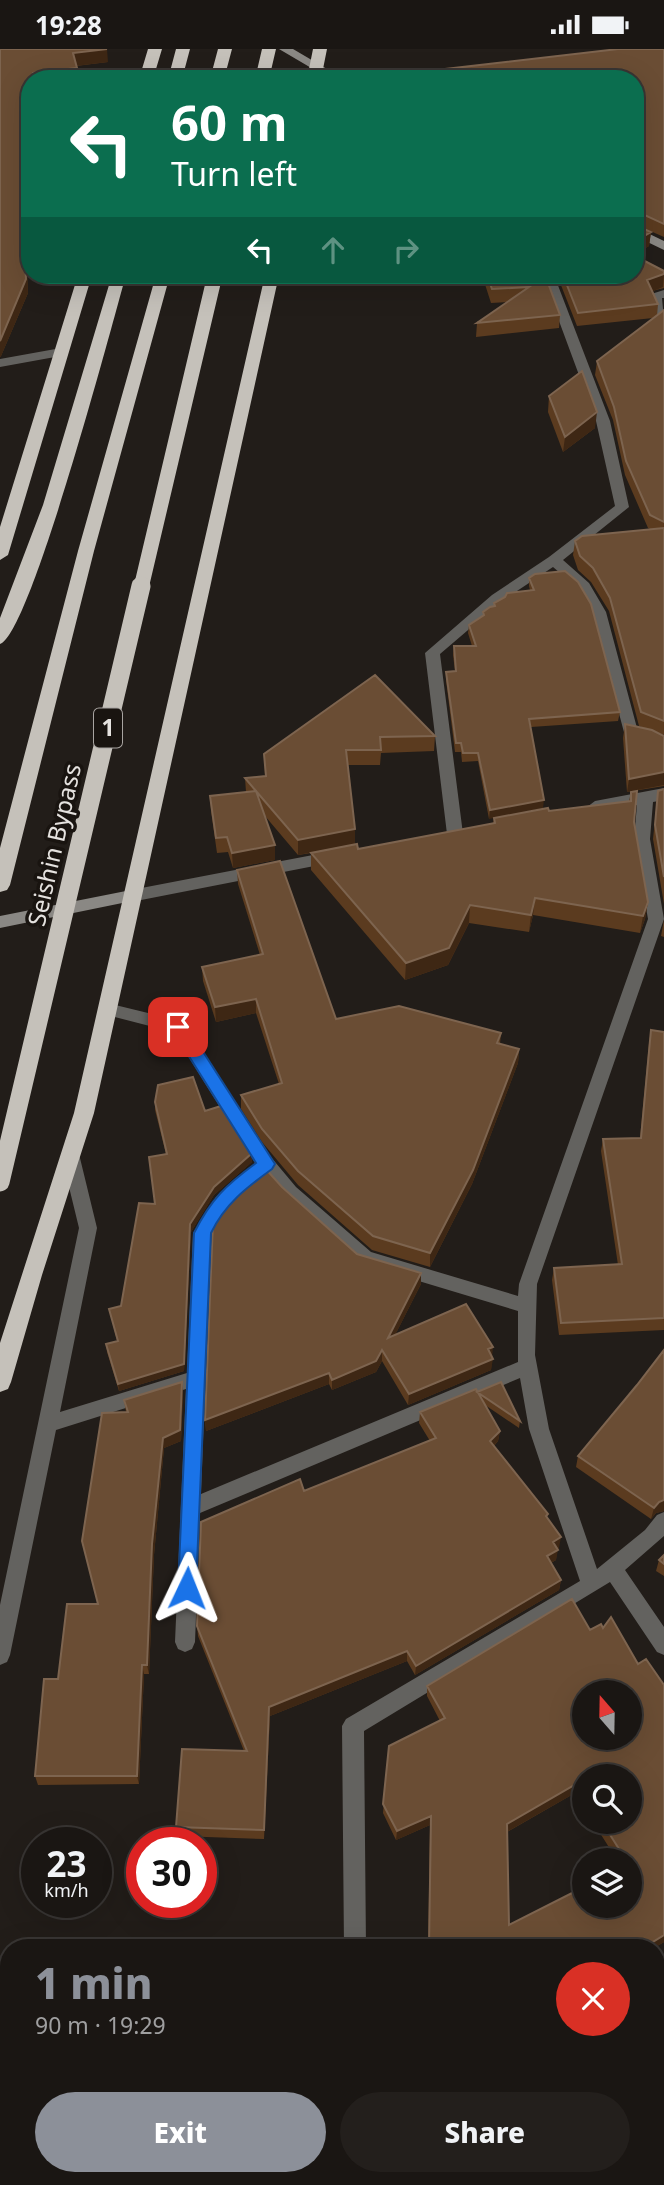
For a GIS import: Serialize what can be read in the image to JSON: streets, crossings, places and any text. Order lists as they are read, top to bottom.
{
  "streets": {
    "highway": ["1", "Seishin Bypass"]
  },
  "north": "top",
  "page": {
    "status": "19:28",
    "turn": ["60 m", "Turn left"],
    "speed": "23 km/h",
    "limit": "30",
    "heading": ["1 min", "90 m · 19:29"],
    "buttons": ["Exit", "Share"]
  }
}
